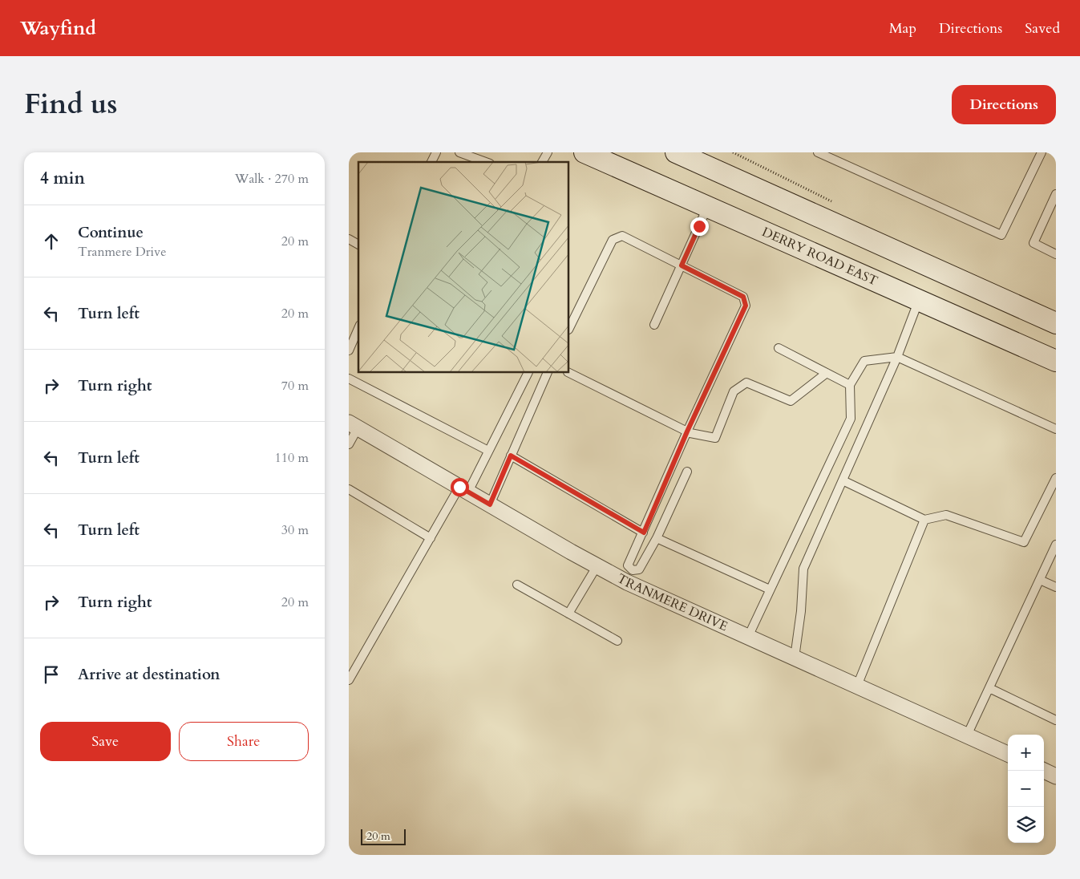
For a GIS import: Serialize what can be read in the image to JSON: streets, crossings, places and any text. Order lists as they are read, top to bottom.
{
  "streets": {
    "main road": ["DERRY ROAD EAST"],
    "street": ["TRANMERE DRIVE"]
  },
  "scale_bar": "20 m",
  "page": {
    "header": "Wayfind",
    "nav": ["Map", "Directions", "Saved"],
    "title": "Find us",
    "buttons": [
      "Directions",
      ["Save", "Share"]
    ],
    "heading": ["4 min", "Walk · 270 m"],
    "list": [
      ["Continue", "Tranmere Drive", "20 m"],
      ["Turn left", "20 m"],
      ["Turn right", "70 m"],
      ["Turn left", "110 m"],
      ["Turn left", "30 m"],
      ["Turn right", "20 m"],
      "Arrive at destination"
    ],
    "map_buttons": ["+", "−"],
    "scale": "20 m"
  }
}
